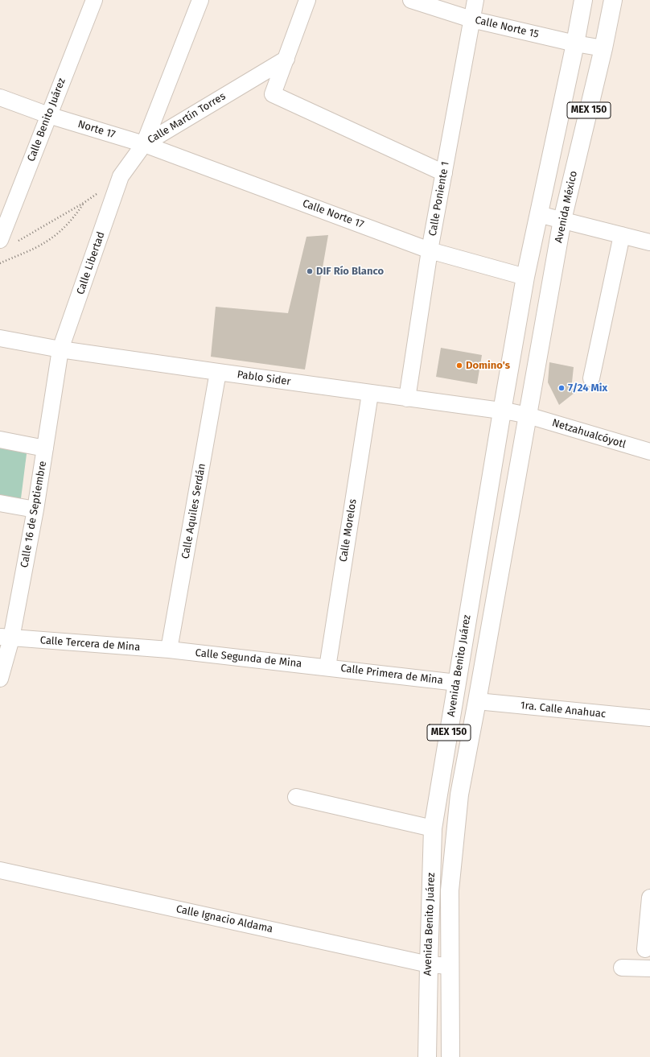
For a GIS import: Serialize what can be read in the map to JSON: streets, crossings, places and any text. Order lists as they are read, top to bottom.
{
  "streets": {
    "main road": ["MEX 150", "Avenida México", "Avenida Benito Juárez"],
    "street": [
      "Calle Norte 15",
      "Calle Martín Torres",
      "Calle Benito Juárez",
      "Norte 17",
      "Calle Poniente 1",
      "Calle Norte 17",
      "Calle Libertad",
      "Pablo Sider",
      "Netzahualcóyotl",
      "Calle Aquiles Serdán",
      "Calle 16 de Septiembre",
      "Calle Morelos",
      "Calle Tercera de Mina",
      "Calle Segunda de Mina",
      "Calle Primera de Mina",
      "1ra. Calle Anahuac",
      "Calle Ignacio Aldama"
    ]
  },
  "crossings": [
    ["Calle Norte 15", "MEX 150"],
    ["Calle Norte 15", "Calle Poniente 1"],
    ["Calle Norte 15", "Avenida México"],
    ["MEX 150", "Calle Norte 17"],
    ["MEX 150", "Pablo Sider"],
    ["MEX 150", "Avenida Benito Juárez"],
    ["Calle Martín Torres", "Norte 17"],
    ["Calle Martín Torres", "Calle Norte 17"],
    ["Calle Martín Torres", "Calle Libertad"],
    ["Calle Benito Juárez", "Norte 17"],
    ["Norte 17", "Calle Norte 17"],
    ["Calle Poniente 1", "Calle Norte 17"],
    ["Calle Poniente 1", "Pablo Sider"],
    ["Avenida México", "Pablo Sider"],
    ["Avenida México", "Netzahualcóyotl"],
    ["Avenida México", "Avenida Benito Juárez"],
    ["Calle Libertad", "Pablo Sider"],
    ["Calle Libertad", "Calle 16 de Septiembre"],
    ["Pablo Sider", "Netzahualcóyotl"],
    ["Pablo Sider", "Calle Aquiles Serdán"],
    ["Pablo Sider", "Calle 16 de Septiembre"],
    ["Pablo Sider", "Calle Morelos"],
    ["Pablo Sider", "Avenida Benito Juárez"],
    ["Netzahualcóyotl", "Avenida Benito Juárez"],
    ["Calle Aquiles Serdán", "Calle Tercera de Mina"],
    ["Calle Aquiles Serdán", "Calle Segunda de Mina"],
    ["Calle 16 de Septiembre", "Calle Tercera de Mina"],
    ["Calle Morelos", "Calle Segunda de Mina"],
    ["Calle Morelos", "Calle Primera de Mina"],
    ["Calle Tercera de Mina", "Calle Segunda de Mina"],
    ["Calle Segunda de Mina", "Calle Primera de Mina"],
    ["Avenida Benito Juárez", "Calle Primera de Mina"],
    ["Avenida Benito Juárez", "1ra. Calle Anahuac"],
    ["Avenida Benito Juárez", "Calle Ignacio Aldama"]
  ],
  "places": ["DIF Río Blanco", "Domino's", "7/24 Mix"]
}
